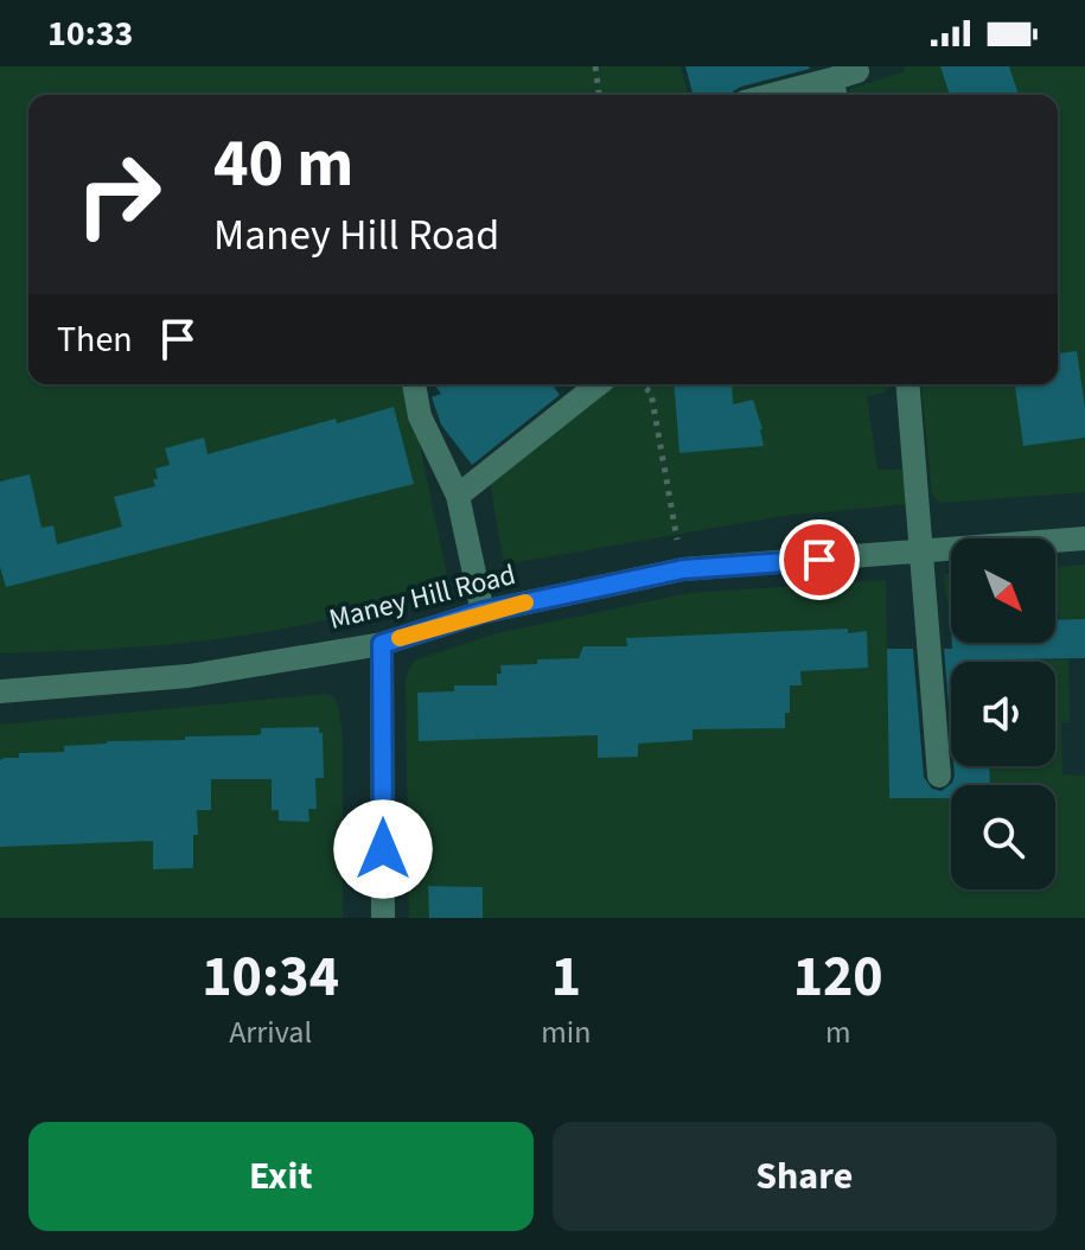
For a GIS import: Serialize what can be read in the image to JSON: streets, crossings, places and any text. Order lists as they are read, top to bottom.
{
  "streets": {
    "street": ["Maney Hill Road"]
  },
  "north": "bottom right",
  "page": {
    "status": "10:33",
    "turn": ["40 m", "Maney Hill Road"],
    "then": "Then",
    "eta": [
      "10:34",
      "Arrival",
      "1",
      "min",
      "120",
      "m"
    ],
    "buttons": ["Exit", "Share"]
  }
}
